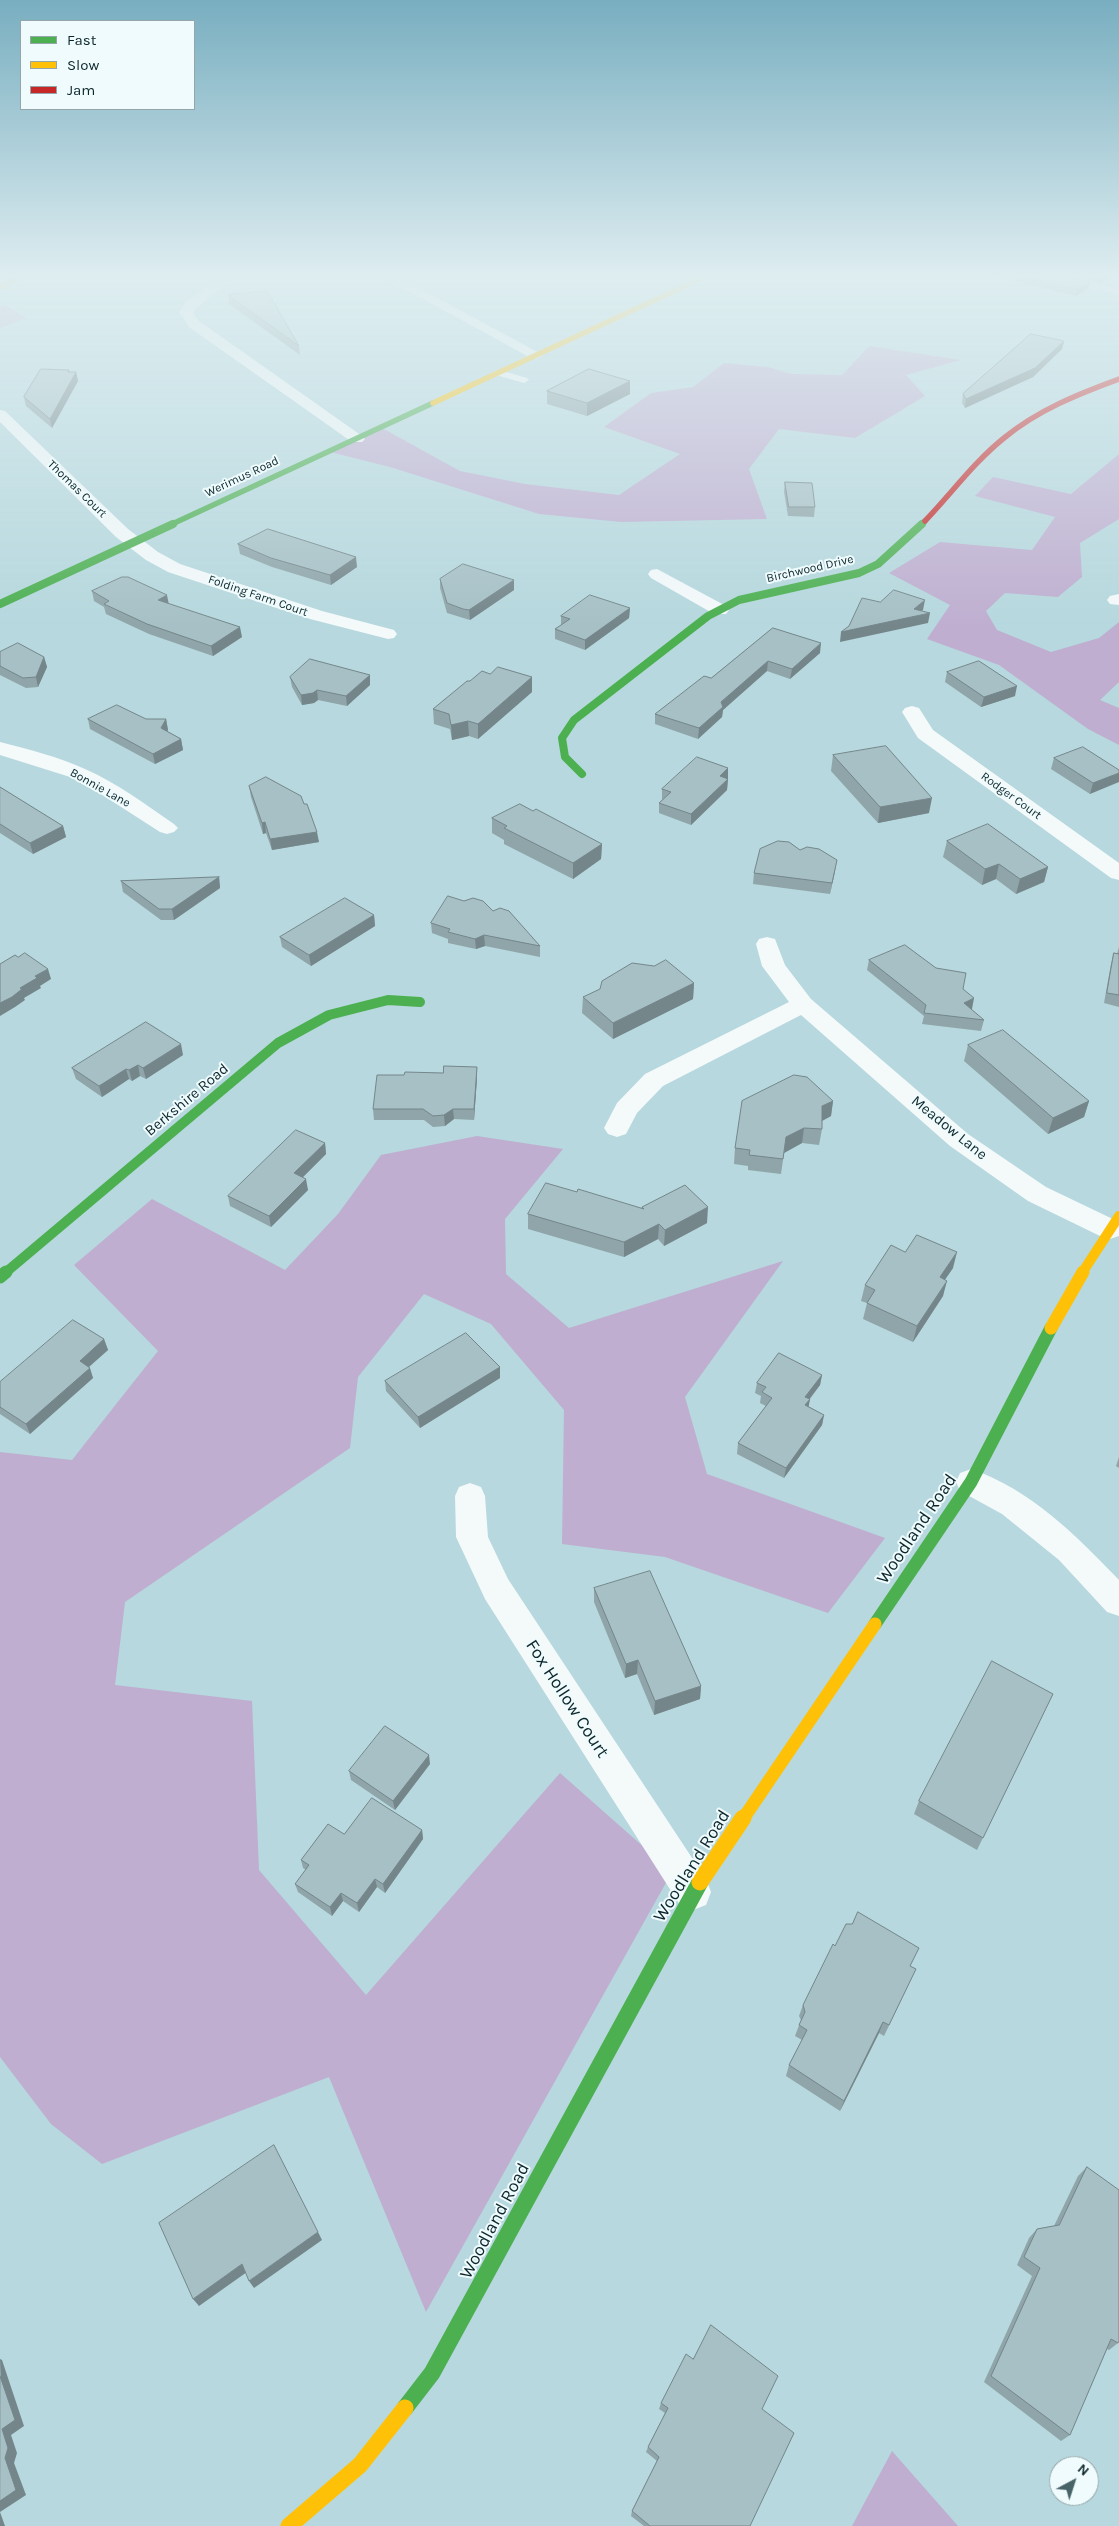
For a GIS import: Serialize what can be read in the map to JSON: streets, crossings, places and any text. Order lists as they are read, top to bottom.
{
  "streets": {
    "main road": [
      "Werimus Road",
      "Birchwood Drive",
      "Berkshire Road",
      "Woodland Road"
    ],
    "street": [
      "Thomas Court",
      "Folding Farm Court",
      "Bonnie Lane",
      "Rodger Court",
      "Meadow Lane",
      "Fox Hollow Court"
    ]
  },
  "crossings": [
    ["Werimus Road", "Thomas Court"],
    ["Werimus Road", "Folding Farm Court"],
    ["Thomas Court", "Folding Farm Court"],
    ["Meadow Lane", "Woodland Road"],
    ["Woodland Road", "Fox Hollow Court"]
  ],
  "legend": ["Fast", "Slow", "Jam"],
  "north": "top right"
}
